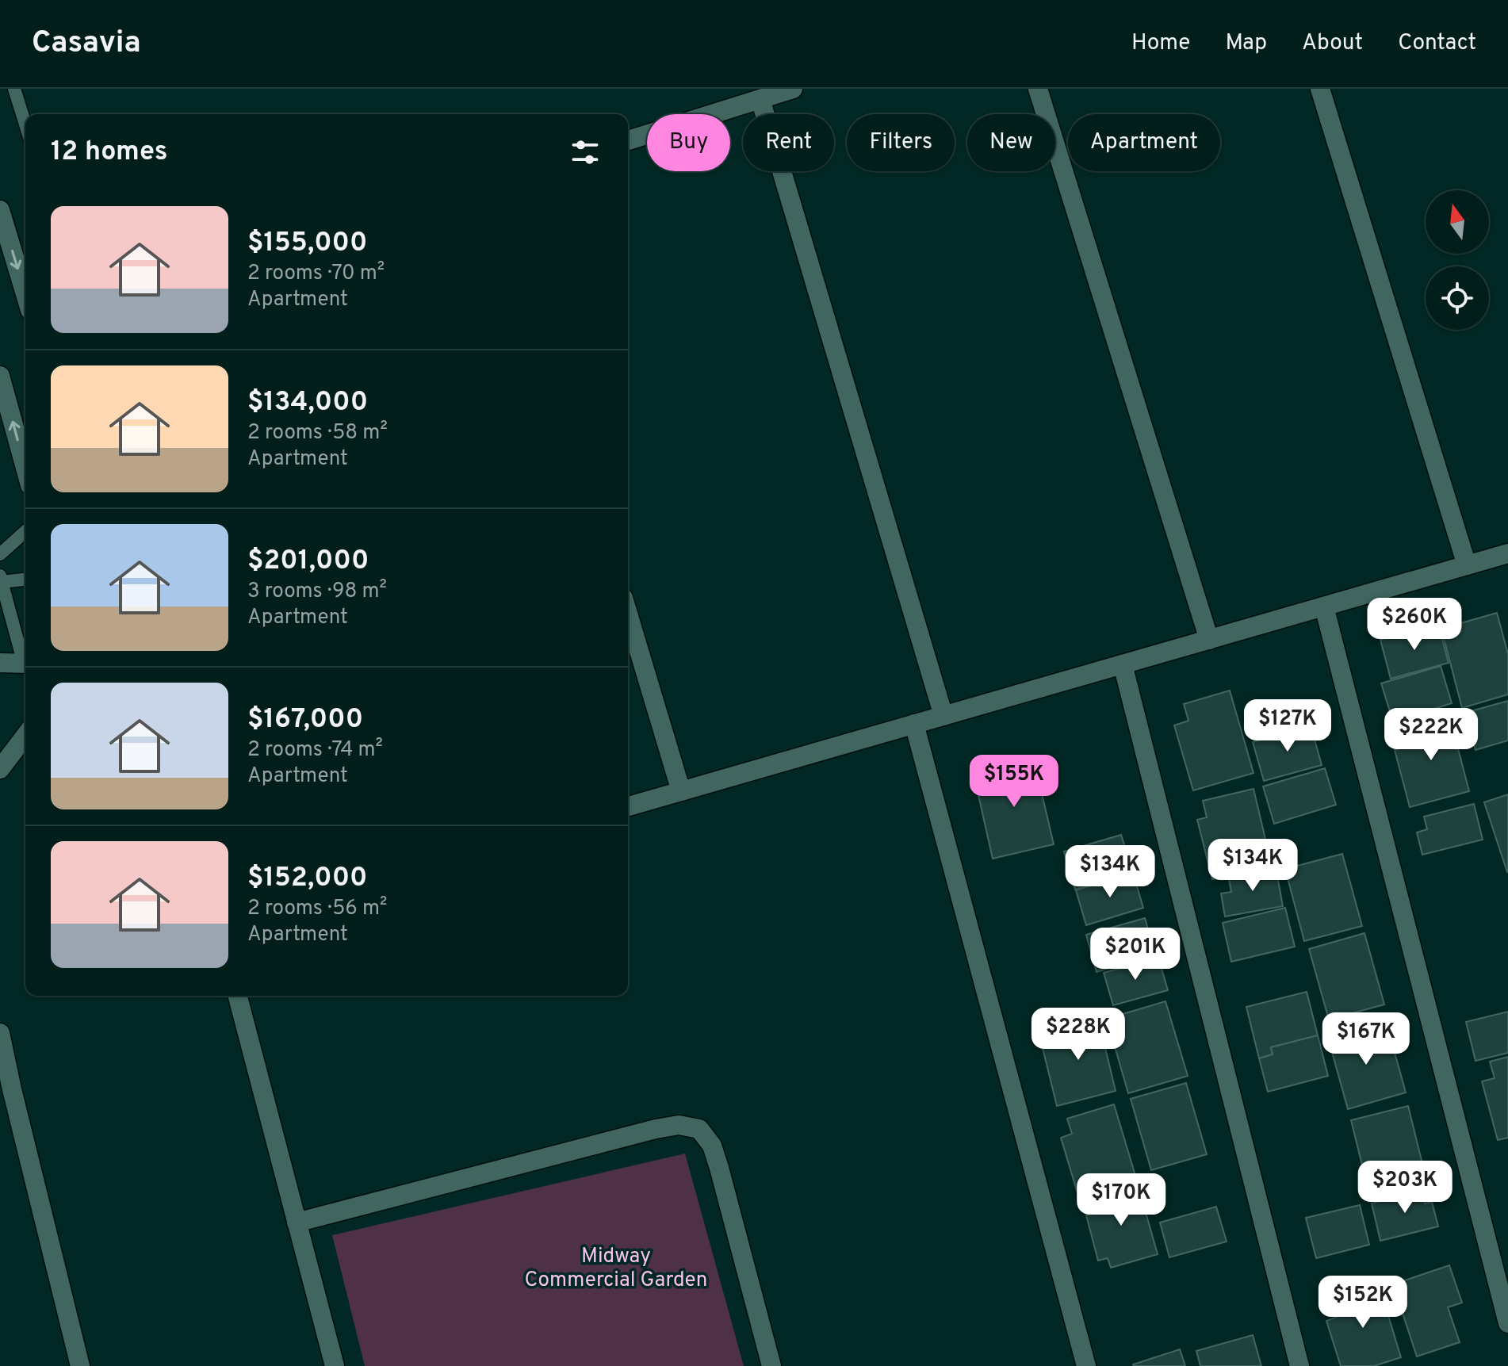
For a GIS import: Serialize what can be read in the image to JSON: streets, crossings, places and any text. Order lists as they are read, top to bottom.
{
  "parks": ["Midway Commercial Garden"],
  "north": "top",
  "page": {
    "header": "Casavia",
    "nav": [
      "Home",
      "Map",
      "About",
      "Contact"
    ],
    "chip": [
      "Buy",
      "Rent",
      "Filters",
      "New",
      "Apartment"
    ],
    "heading": "12 homes",
    "list": [
      {
        "name": "$155,000",
        "note": "2 rooms · 70 m² · Apartment"
      },
      {
        "name": "$134,000",
        "note": "2 rooms · 58 m² · Apartment"
      },
      {
        "name": "$201,000",
        "note": "3 rooms · 98 m² · Apartment"
      },
      {
        "name": "$167,000",
        "note": "2 rooms · 74 m² · Apartment"
      },
      {
        "name": "$152,000",
        "note": "2 rooms · 56 m² · Apartment"
      }
    ],
    "price": [
      "$260K",
      "$127K",
      "$222K",
      "$155K",
      "$134K",
      "$134K",
      "$201K",
      "$228K",
      "$167K",
      "$203K",
      "$170K",
      "$152K"
    ]
  }
}
